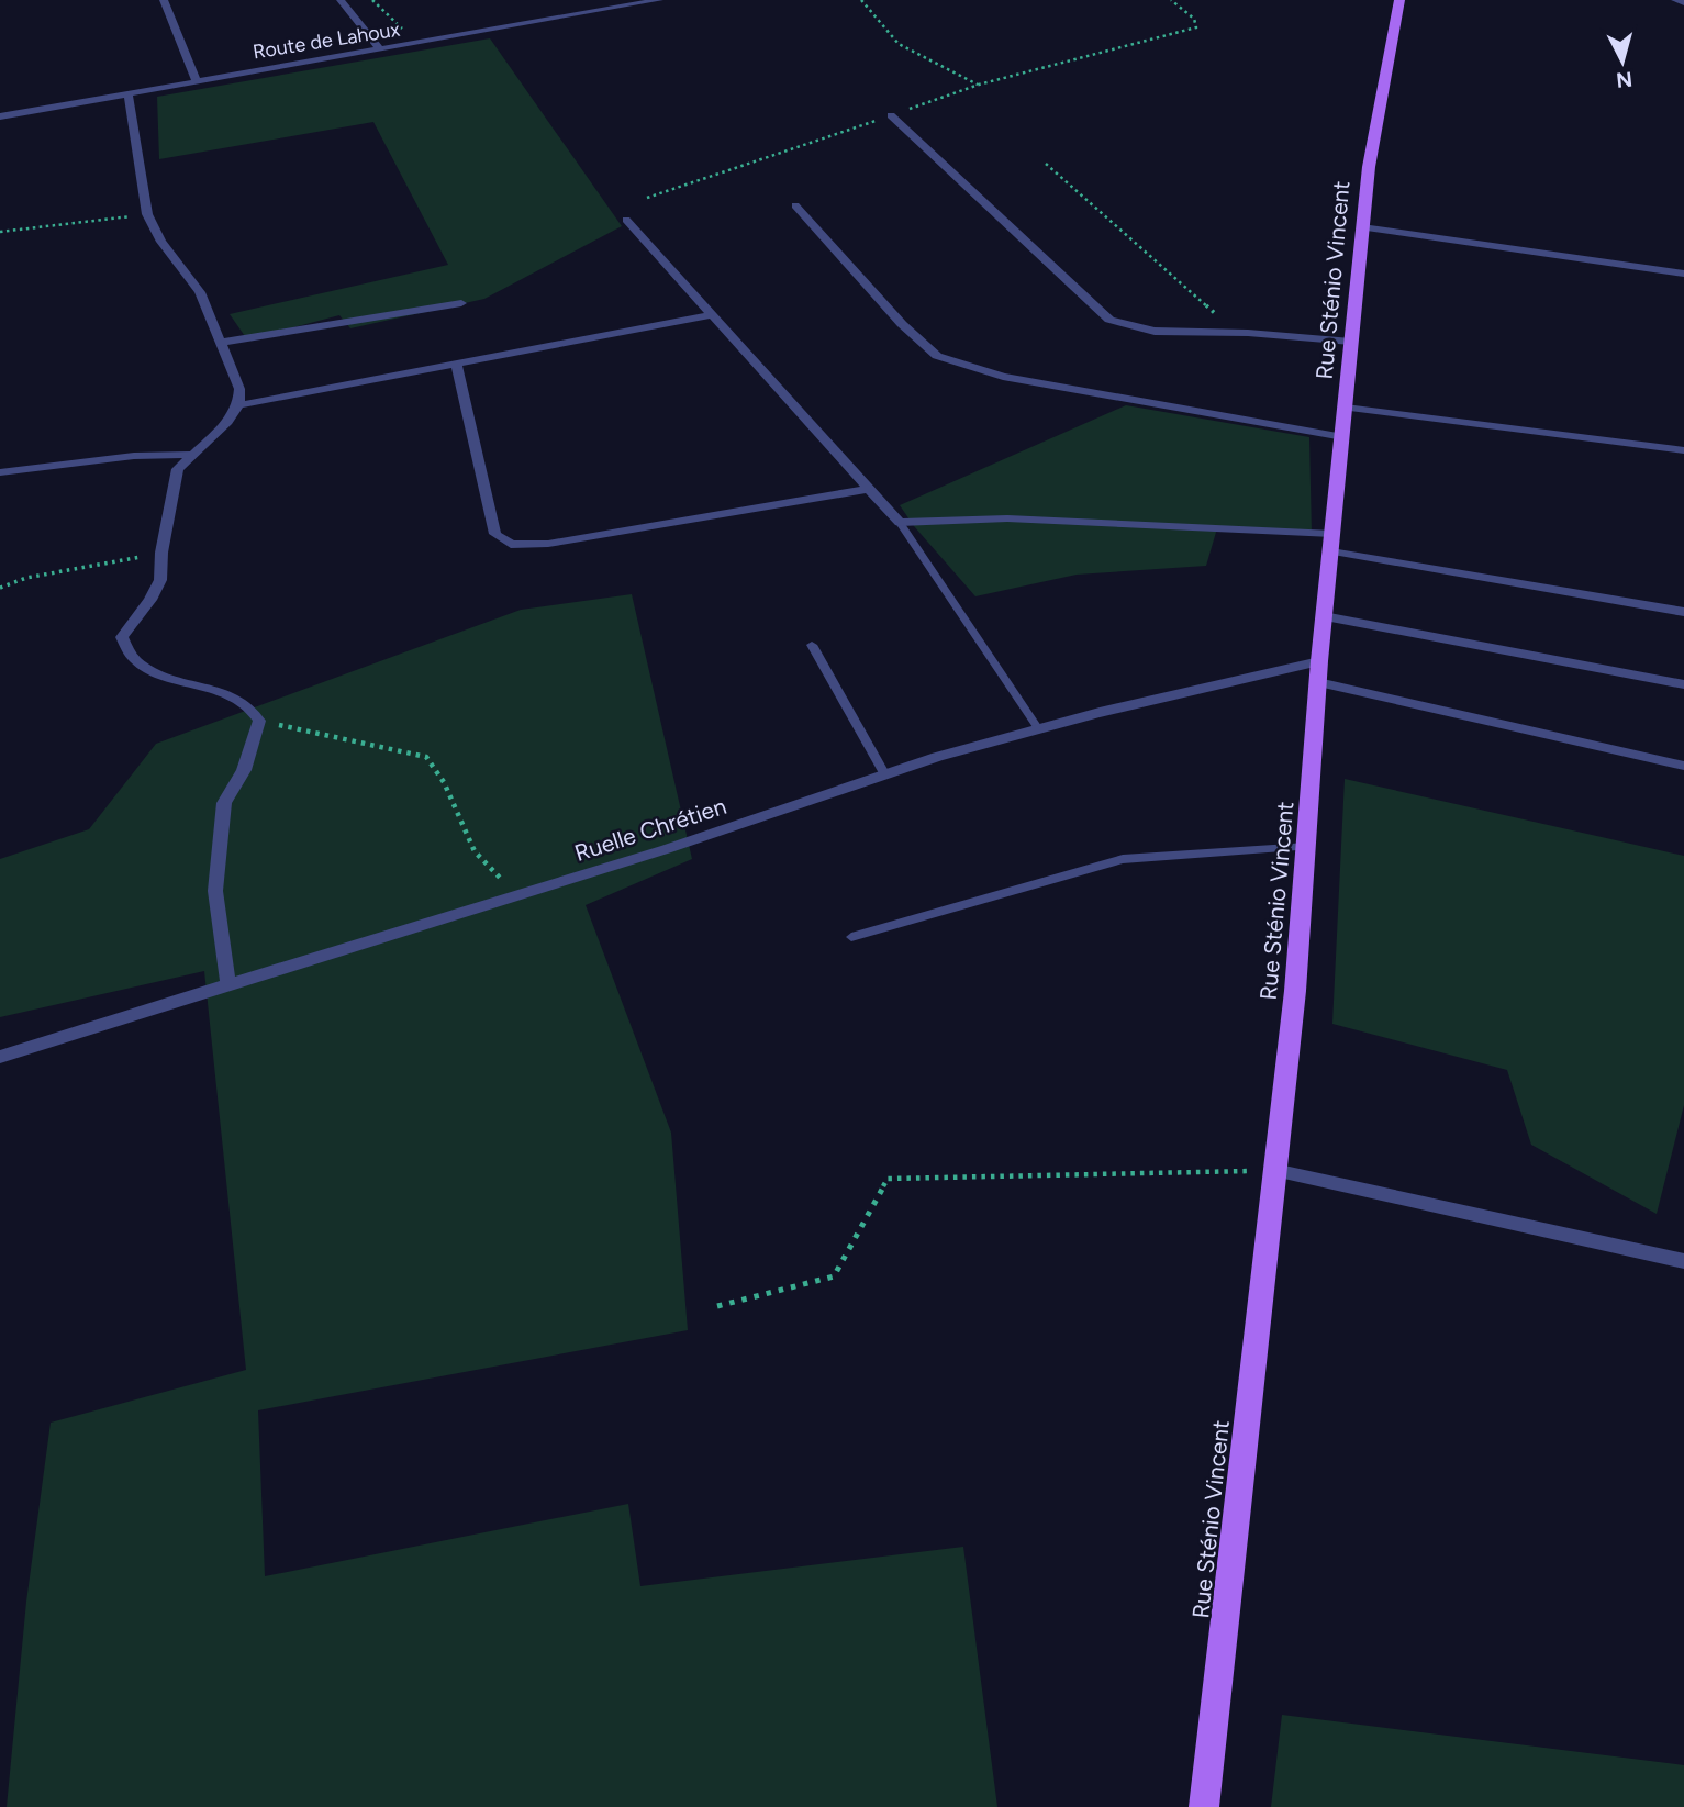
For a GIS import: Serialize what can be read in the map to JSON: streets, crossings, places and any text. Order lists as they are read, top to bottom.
{
  "streets": {
    "main road": ["Rue Sténio Vincent"],
    "street": ["Route de Lahoux", "Ruelle Chrétien"]
  },
  "crossings": [
    ["Rue Sténio Vincent", "Ruelle Chrétien"]
  ],
  "north": "bottom"
}
